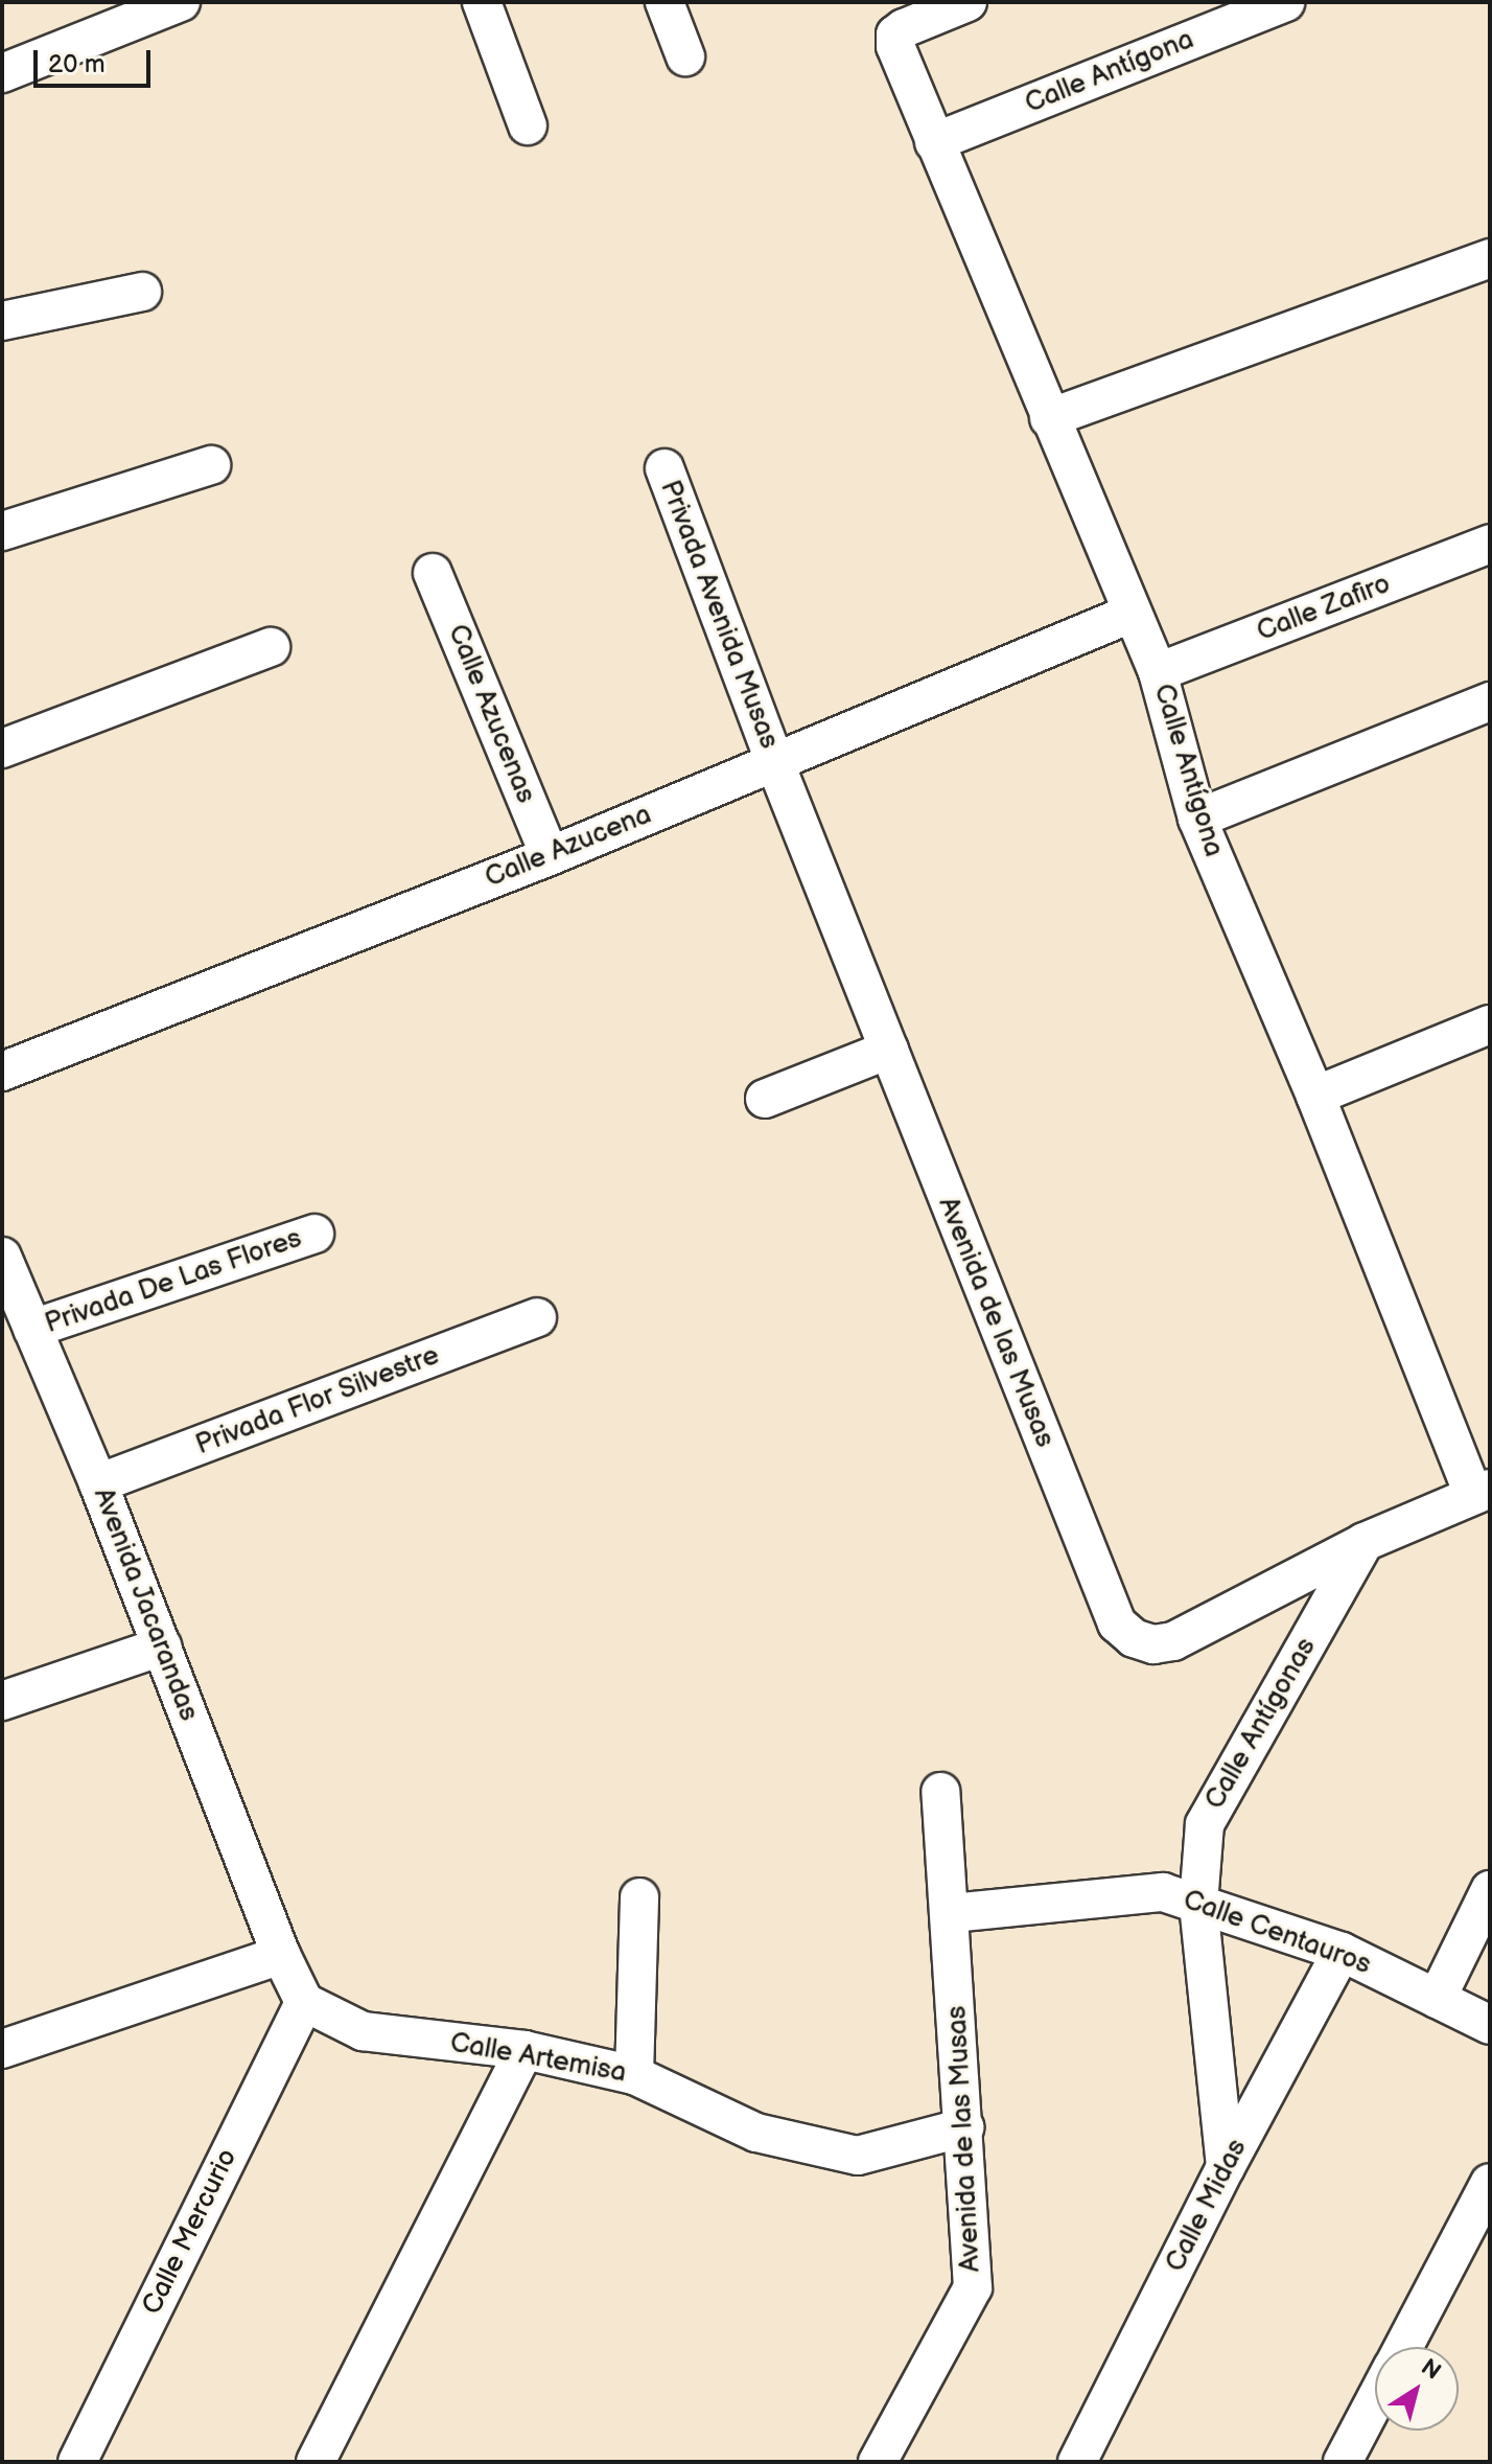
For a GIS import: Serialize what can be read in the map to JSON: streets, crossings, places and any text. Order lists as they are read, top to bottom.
{
  "streets": {
    "street": [
      "Calle Antígona",
      "Calle Zafiro",
      "Privada Avenida Musas",
      "Calle Azucenas",
      "Calle Azucena",
      "Privada De Las Flores",
      "Avenida de las Musas",
      "Privada Flor Silvestre",
      "Avenida Jacarandas",
      "Calle Antígonas",
      "Calle Centauros",
      "Calle Artemisa",
      "Calle Midas",
      "Calle Mercurio"
    ]
  },
  "crossings": [
    ["Calle Antígona", "Calle Zafiro"],
    ["Calle Antígona", "Calle Azucena"],
    ["Calle Antígona", "Avenida de las Musas"],
    ["Privada Avenida Musas", "Calle Azucena"],
    ["Privada Avenida Musas", "Avenida de las Musas"],
    ["Calle Azucenas", "Calle Azucena"],
    ["Calle Azucena", "Avenida de las Musas"],
    ["Privada De Las Flores", "Avenida Jacarandas"],
    ["Avenida de las Musas", "Calle Antígonas"],
    ["Avenida de las Musas", "Calle Centauros"],
    ["Avenida de las Musas", "Calle Artemisa"],
    ["Privada Flor Silvestre", "Avenida Jacarandas"],
    ["Calle Antígonas", "Calle Centauros"],
    ["Calle Antígonas", "Calle Midas"],
    ["Calle Centauros", "Calle Midas"],
    ["Calle Artemisa", "Calle Mercurio"]
  ],
  "scale_bar": "20 m",
  "north": "top right"
}
